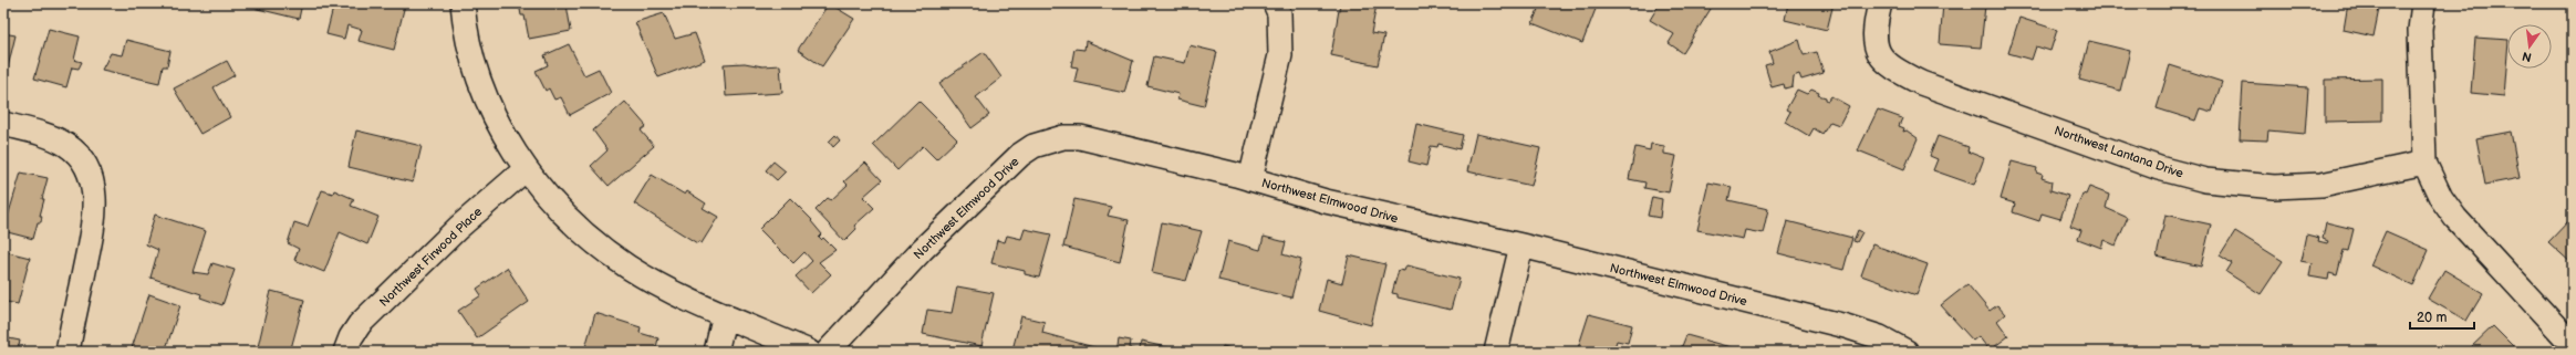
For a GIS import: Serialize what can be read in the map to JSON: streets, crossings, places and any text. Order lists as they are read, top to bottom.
{
  "streets": {
    "street": ["Northwest Lantana Drive", "Northwest Elmwood Drive", "Northwest Firwood Place"]
  },
  "scale_bar": "20 m",
  "north": "bottom"
}
